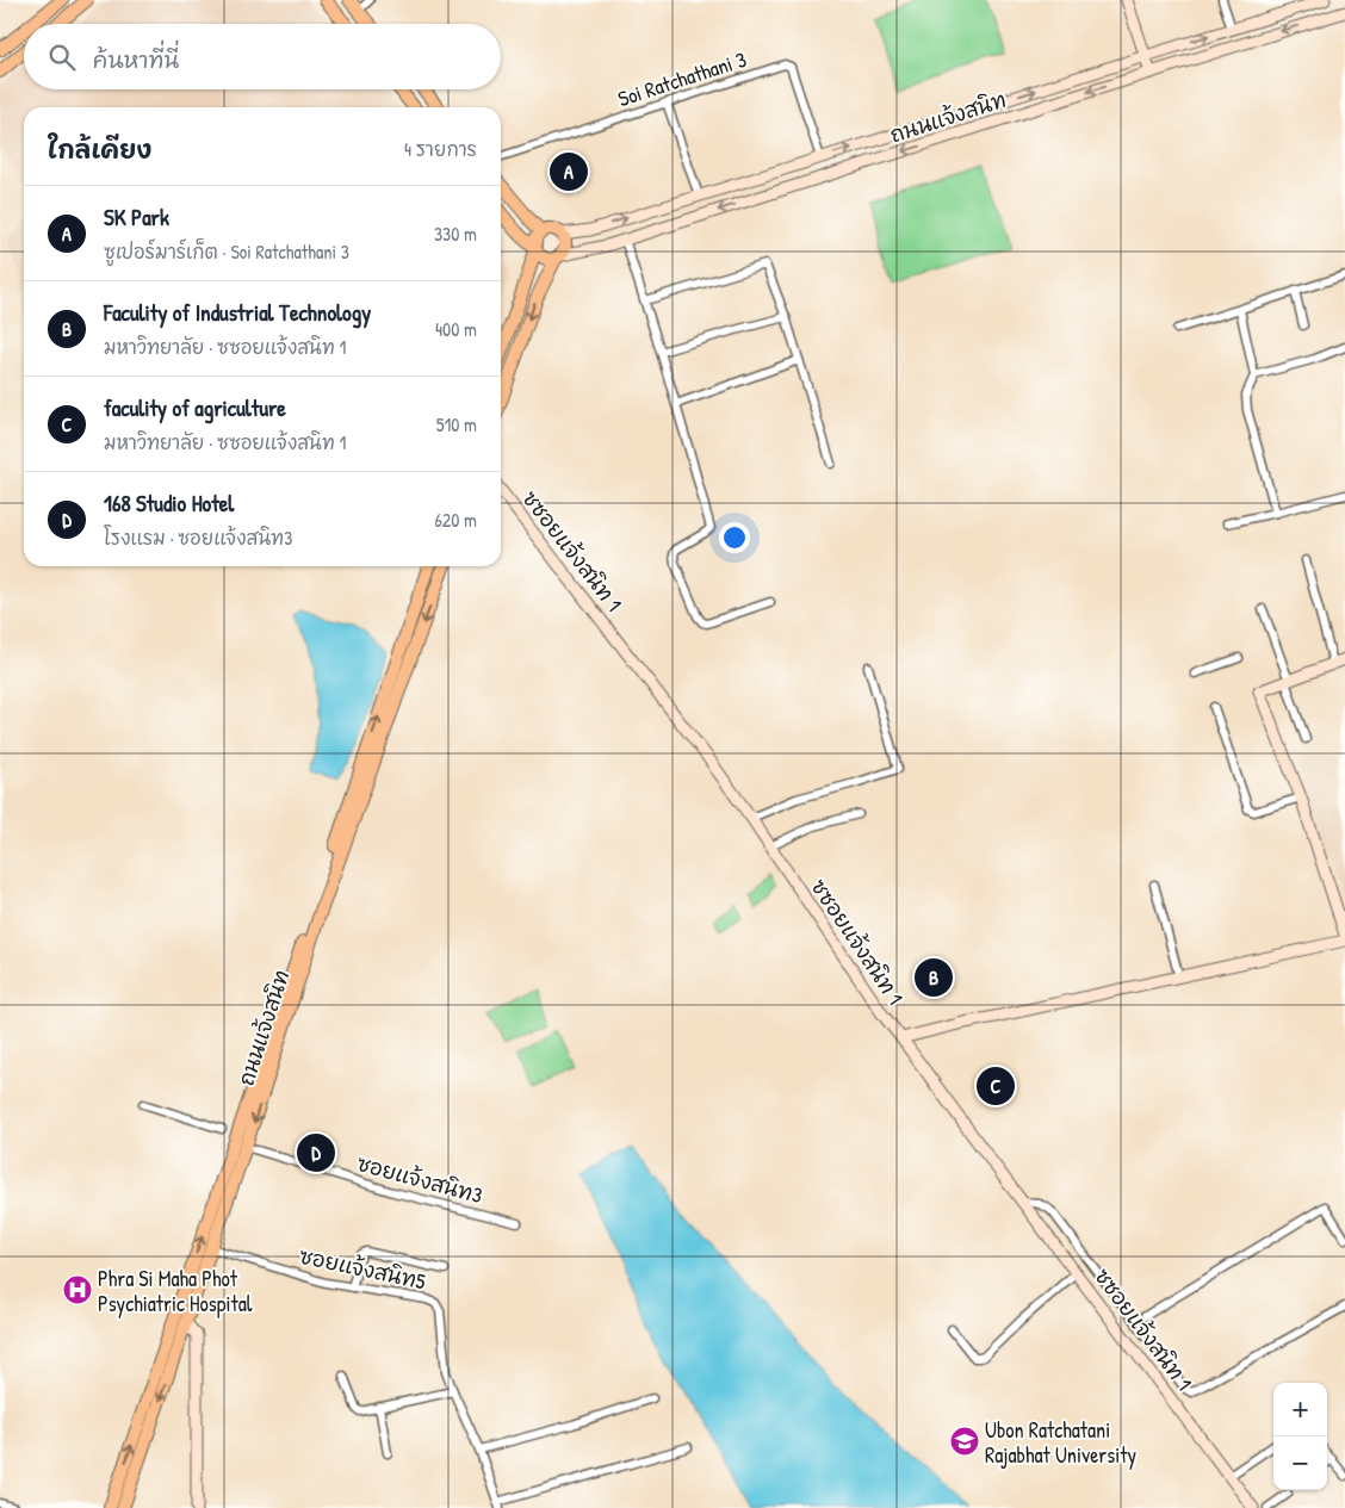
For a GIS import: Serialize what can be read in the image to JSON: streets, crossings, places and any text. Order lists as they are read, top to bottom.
{
  "streets": {
    "main road": ["ถนนแจ้งสนิท"],
    "street": [
      "Soi Ratchathani 3",
      "ซซอยแจ้งสนิท 1",
      "ซอยแจ้งสนิท3",
      "ซอยแจ้งสนิท5"
    ]
  },
  "crossings": [
    ["Soi Ratchathani 3", "ถนนแจ้งสนิท"],
    ["ถนนแจ้งสนิท", "ซอยแจ้งสนิท3"],
    ["ถนนแจ้งสนิท", "ซอยแจ้งสนิท5"]
  ],
  "places": {
    "hospital": ["Phra Si Maha Phot Psychiatric Hospital"],
    "school or university": ["Ubon Ratchatani Rajabhat University"]
  },
  "page": {
    "search": "ค้นหาที่นี่",
    "heading": ["ใกล้เคียง", "4 รายการ"],
    "pins": [
      "A",
      "B",
      "C",
      "D"
    ],
    "list": [
      {
        "mark": "A",
        "name": "SK Park",
        "note": "ซูเปอร์มาร์เก็ต · Soi Ratchathani 3",
        "value": "330 m"
      },
      {
        "mark": "B",
        "name": "Faculity of Industrial Technology",
        "note": "มหาวิทยาลัย · ซซอยแจ้งสนิท 1",
        "value": "400 m"
      },
      {
        "mark": "C",
        "name": "faculity of agriculture",
        "note": "มหาวิทยาลัย · ซซอยแจ้งสนิท 1",
        "value": "510 m"
      },
      {
        "mark": "D",
        "name": "168 Studio Hotel",
        "note": "โรงแรม · ซอยแจ้งสนิท3",
        "value": "620 m"
      }
    ],
    "map_buttons": ["+", "−"]
  }
}
